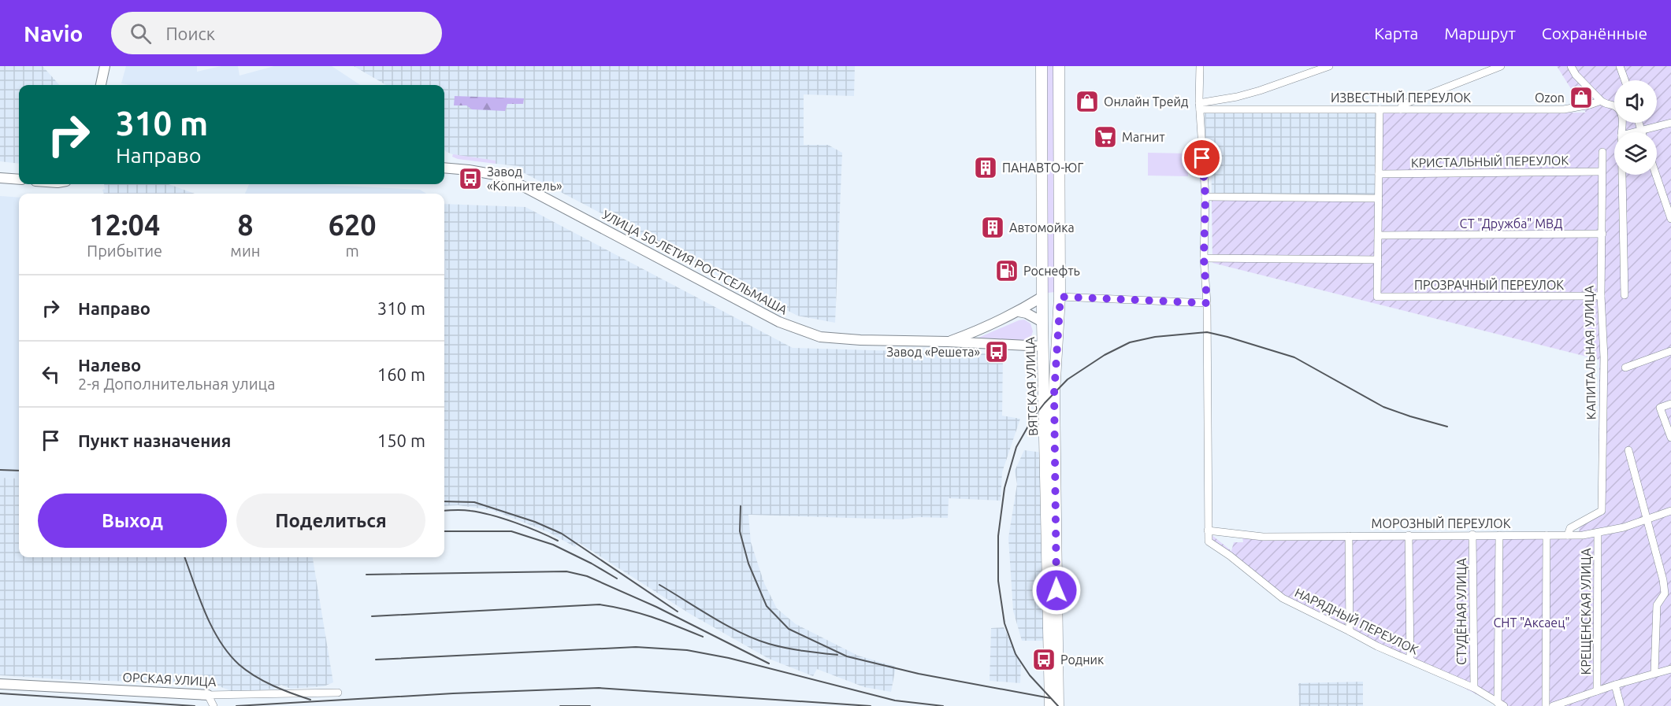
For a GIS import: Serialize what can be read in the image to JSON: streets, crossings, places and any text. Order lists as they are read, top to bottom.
{
  "streets": {
    "main road": ["УЛИЦА 50-ЛЕТИЯ РОСТСЕЛЬМАША", "ВЯТСКАЯ УЛИЦА", "ОРСКАЯ УЛИЦА"],
    "street": [
      "ИЗВЕСТНЫЙ ПЕРЕУЛОК",
      "КРИСТАЛЬНЫЙ ПЕРЕУЛОК",
      "ПРОЗРАЧНЫЙ ПЕРЕУЛОК",
      "КАПИТАЛЬНАЯ УЛИЦА",
      "МОРОЗНЫЙ ПЕРЕУЛОК",
      "СТУДЁНАЯ УЛИЦА",
      "КРЕЩЕНСКАЯ УЛИЦА",
      "НАРЯДНЫЙ ПЕРЕУЛОК"
    ]
  },
  "crossings": [
    ["КРИСТАЛЬНЫЙ ПЕРЕУЛОК", "КАПИТАЛЬНАЯ УЛИЦА"],
    ["УЛИЦА 50-ЛЕТИЯ РОСТСЕЛЬМАША", "ВЯТСКАЯ УЛИЦА"],
    ["ПРОЗРАЧНЫЙ ПЕРЕУЛОК", "КАПИТАЛЬНАЯ УЛИЦА"],
    ["КАПИТАЛЬНАЯ УЛИЦА", "МОРОЗНЫЙ ПЕРЕУЛОК"],
    ["МОРОЗНЫЙ ПЕРЕУЛОК", "СТУДЁНАЯ УЛИЦА"],
    ["МОРОЗНЫЙ ПЕРЕУЛОК", "КРЕЩЕНСКАЯ УЛИЦА"],
    ["МОРОЗНЫЙ ПЕРЕУЛОК", "НАРЯДНЫЙ ПЕРЕУЛОК"],
    ["СТУДЁНАЯ УЛИЦА", "НАРЯДНЫЙ ПЕРЕУЛОК"]
  ],
  "parks": ["СТ \"Дружба\" МВД", "СНТ \"Аксаец\""],
  "places": {
    "shop": ["Ozon", "Онлайн Трейд"],
    "supermarket": ["Магнит"],
    "building": ["ПАНАВТО-ЮГ", "Автомойка"],
    "bus stop": ["Завод «Копнитель»", "Завод «Решета»", "Родник"],
    "fuel station": ["Роснефть"]
  },
  "page": {
    "header": "Navio",
    "search": "Поиск",
    "nav": ["Карта", "Маршрут", "Сохранённые"],
    "turn": ["310 m", "Направо"],
    "eta": [
      "12:04",
      "Прибытие",
      "8",
      "мин",
      "620",
      "m"
    ],
    "list": [
      {
        "name": "Направо",
        "value": "310 m"
      },
      {
        "name": "Налево",
        "note": "2-я Дополнительная улица",
        "value": "160 m"
      },
      {
        "name": "Пункт назначения",
        "value": "150 m"
      }
    ],
    "buttons": ["Выход", "Поделиться"]
  }
}
